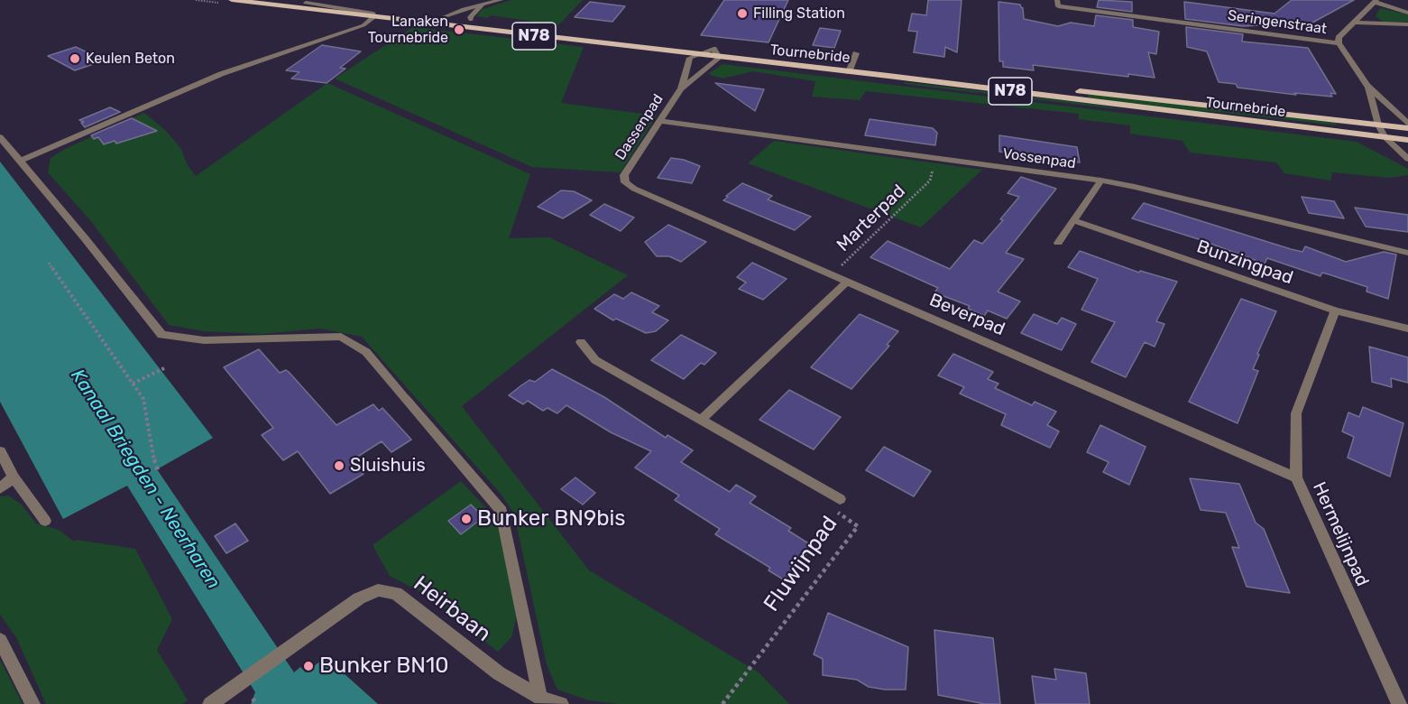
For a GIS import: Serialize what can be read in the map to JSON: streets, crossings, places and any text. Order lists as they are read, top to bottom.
{
  "streets": {
    "main road": ["N78", "Tournebride"],
    "street": [
      "Seringenstraat",
      "Dassenpad",
      "Vossenpad",
      "Bunzingpad",
      "Beverpad",
      "Hermelijnpad",
      "Fluwijnpad",
      "Heirbaan"
    ],
    "path": ["Marterpad"]
  },
  "crossings": [
    ["N78", "Tournebride"],
    ["Tournebride", "Dassenpad"],
    ["Dassenpad", "Vossenpad"],
    ["Dassenpad", "Beverpad"],
    ["Marterpad", "Beverpad"],
    ["Bunzingpad", "Hermelijnpad"],
    ["Beverpad", "Hermelijnpad"]
  ],
  "water": ["Kanaal Briegden - Neerharen"],
  "places": [
    "Filling Station",
    "Lanaken Tournebride",
    "Keulen Beton",
    "Sluishuis",
    "Bunker BN9bis",
    "Bunker BN10"
  ]
}
